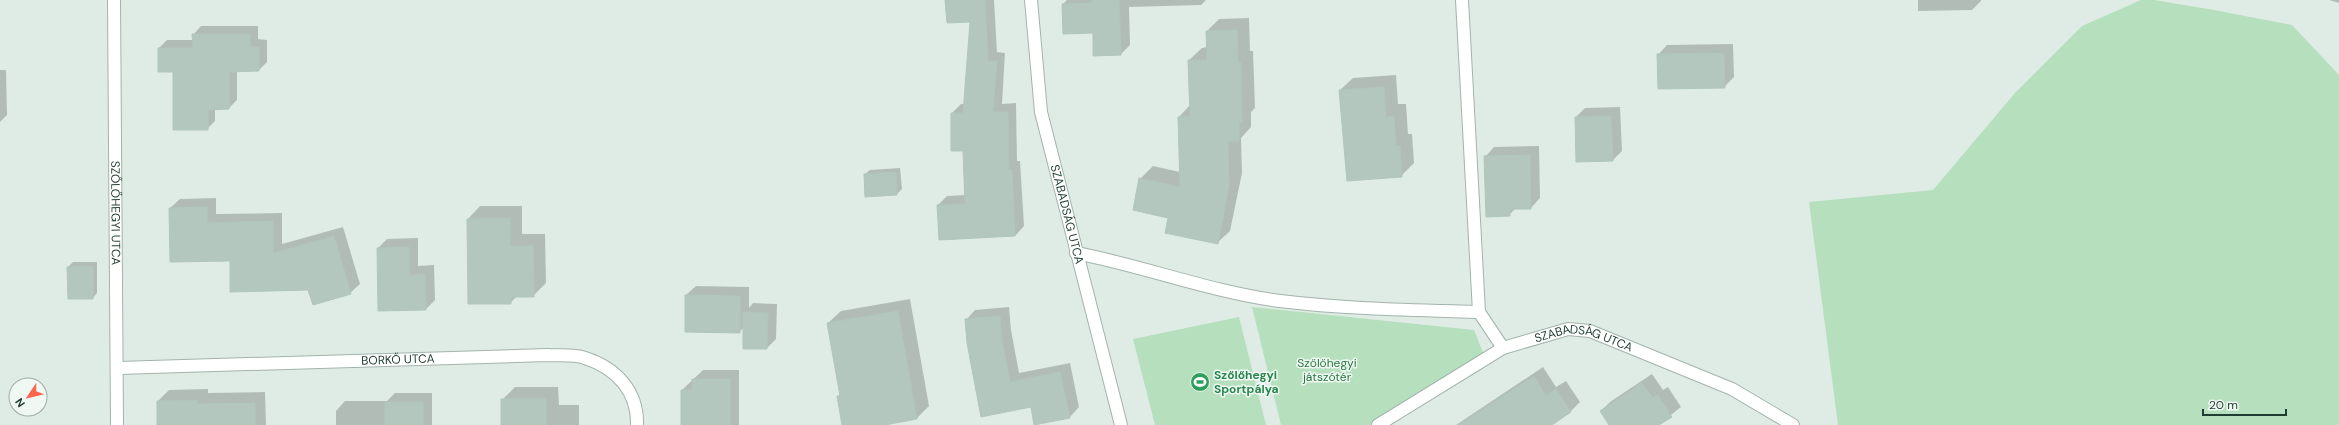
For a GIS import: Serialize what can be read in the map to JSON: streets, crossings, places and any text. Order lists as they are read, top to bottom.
{
  "streets": {
    "street": ["SZŐLŐHEGYI UTCA", "SZABADSÁG UTCA", "BORKŐ UTCA"]
  },
  "crossings": [
    ["SZŐLŐHEGYI UTCA", "BORKŐ UTCA"]
  ],
  "parks": ["Szőlőhegyi játszótér"],
  "places": {
    "sports": ["Szőlőhegyi Sportpálya"]
  },
  "scale_bar": "20 m",
  "north": "bottom left"
}
